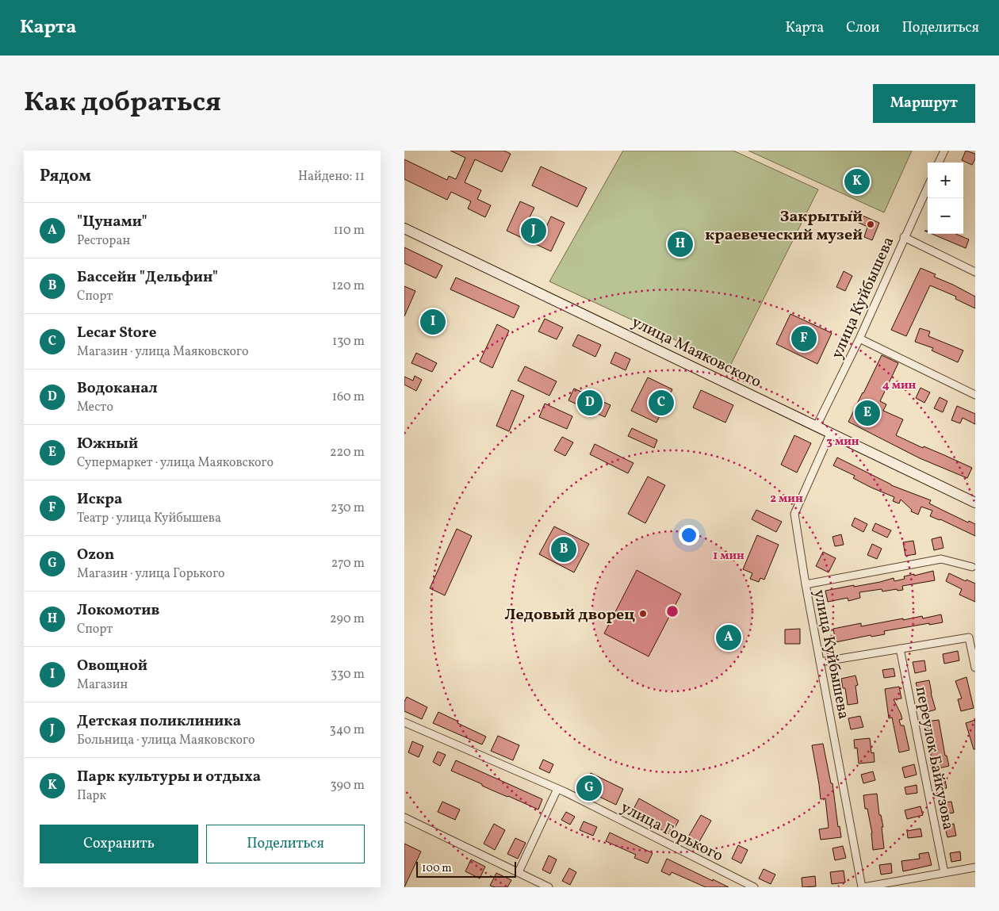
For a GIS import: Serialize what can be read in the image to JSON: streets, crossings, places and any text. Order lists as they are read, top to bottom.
{
  "streets": {
    "main road": ["улица Маяковского"],
    "street": ["улица Куйбышева", "переулок Байкузова", "улица Горького"]
  },
  "crossings": [
    ["улица Куйбышева", "улица Маяковского"]
  ],
  "places": ["Закрытый краевеческий музей", "Ледовый дворец"],
  "scale_bar": "100 m",
  "page": {
    "header": "Карта",
    "nav": ["Карта", "Слои", "Поделиться"],
    "title": "Как добраться",
    "buttons": [
      "Маршрут",
      ["Сохранить", "Поделиться"]
    ],
    "heading": ["Рядом", "Найдено: 11"],
    "map_buttons": ["+", "−"],
    "pins": [
      "K",
      "J",
      "H",
      "I",
      "F",
      "C",
      "D",
      "E",
      "B",
      "A",
      "G"
    ],
    "list": [
      {
        "mark": "A",
        "name": "\"Цунами\"",
        "note": "Ресторан",
        "value": "110 m"
      },
      {
        "mark": "B",
        "name": "Бассейн \"Дельфин\"",
        "note": "Спорт",
        "value": "120 m"
      },
      {
        "mark": "C",
        "name": "Lecar Store",
        "note": "Магазин · улица Маяковского",
        "value": "130 m"
      },
      {
        "mark": "D",
        "name": "Водоканал",
        "note": "Место",
        "value": "160 m"
      },
      {
        "mark": "E",
        "name": "Южный",
        "note": "Супермаркет · улица Маяковского",
        "value": "220 m"
      },
      {
        "mark": "F",
        "name": "Искра",
        "note": "Театр · улица Куйбышева",
        "value": "230 m"
      },
      {
        "mark": "G",
        "name": "Ozon",
        "note": "Магазин · улица Горького",
        "value": "270 m"
      },
      {
        "mark": "H",
        "name": "Локомотив",
        "note": "Спорт",
        "value": "290 m"
      },
      {
        "mark": "I",
        "name": "Овощной",
        "note": "Магазин",
        "value": "330 m"
      },
      {
        "mark": "J",
        "name": "Детская поликлиника",
        "note": "Больница · улица Маяковского",
        "value": "340 m"
      },
      {
        "mark": "K",
        "name": "Парк культуры и отдыха",
        "note": "Парк",
        "value": "390 m"
      }
    ],
    "scale": "100 m"
  },
  "rings": [
    "4 мин",
    "3 мин",
    "2 мин",
    "1 мин"
  ]
}
